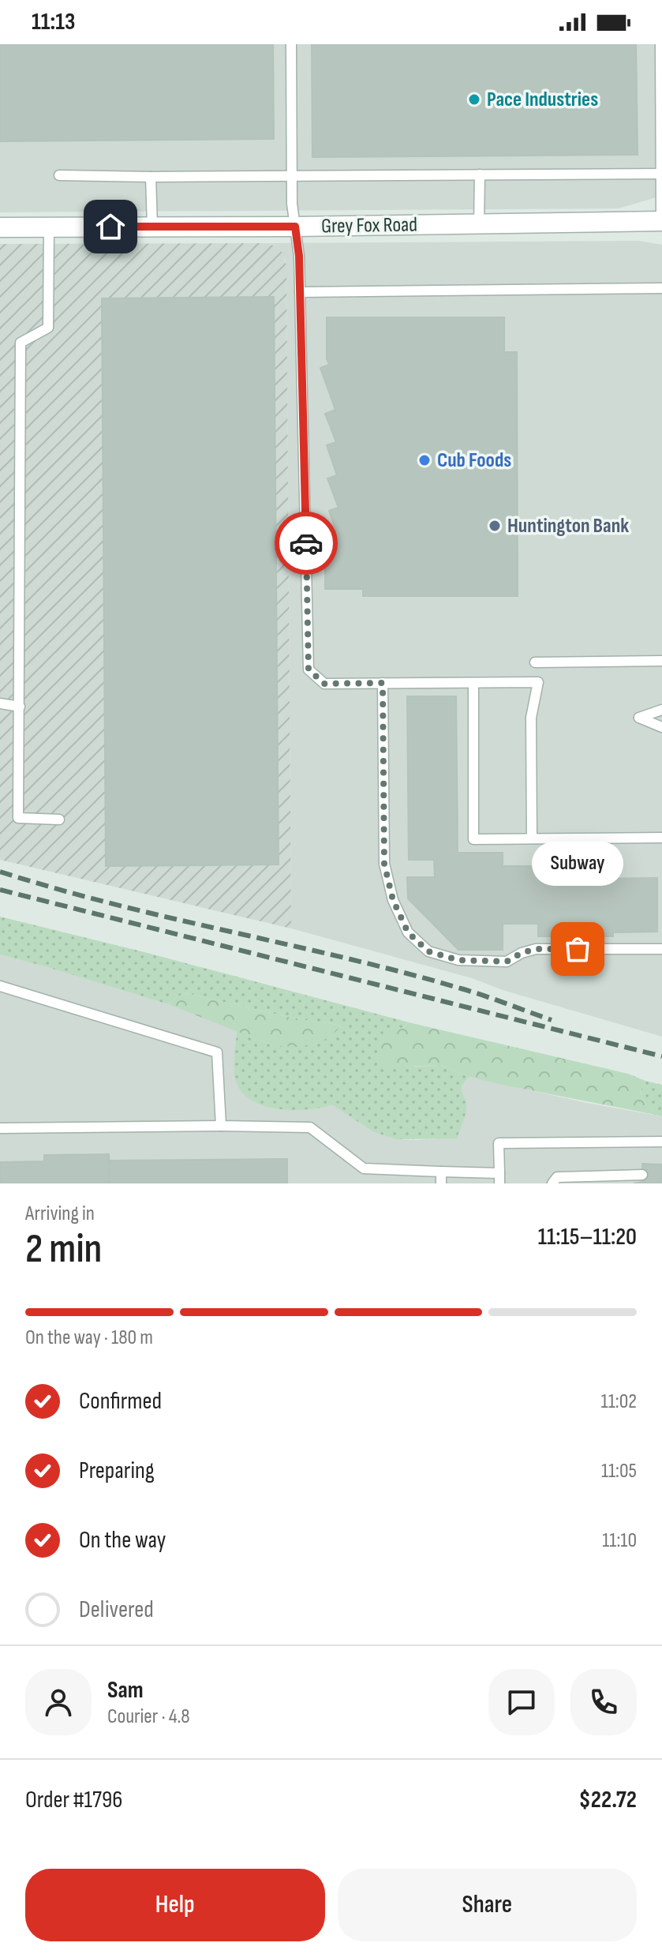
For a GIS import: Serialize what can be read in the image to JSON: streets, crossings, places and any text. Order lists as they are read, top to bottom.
{
  "streets": {
    "street": ["Grey Fox Road"]
  },
  "places": [
    "Pace Industries",
    "Cub Foods",
    "Huntington Bank",
    "Subway"
  ],
  "page": {
    "status": "11:13",
    "bubble": "Subway",
    "heading": ["2 min", "Arriving in", "11:15–11:20"],
    "panel": [
      "Sam",
      "Courier · 4.8",
      "Order #1796",
      "$22.72"
    ],
    "bar": "On the way · 180 m",
    "list": [
      ["Confirmed", "11:02"],
      ["Preparing", "11:05"],
      ["On the way", "11:10"],
      "Delivered"
    ],
    "buttons": ["Help", "Share"]
  }
}
